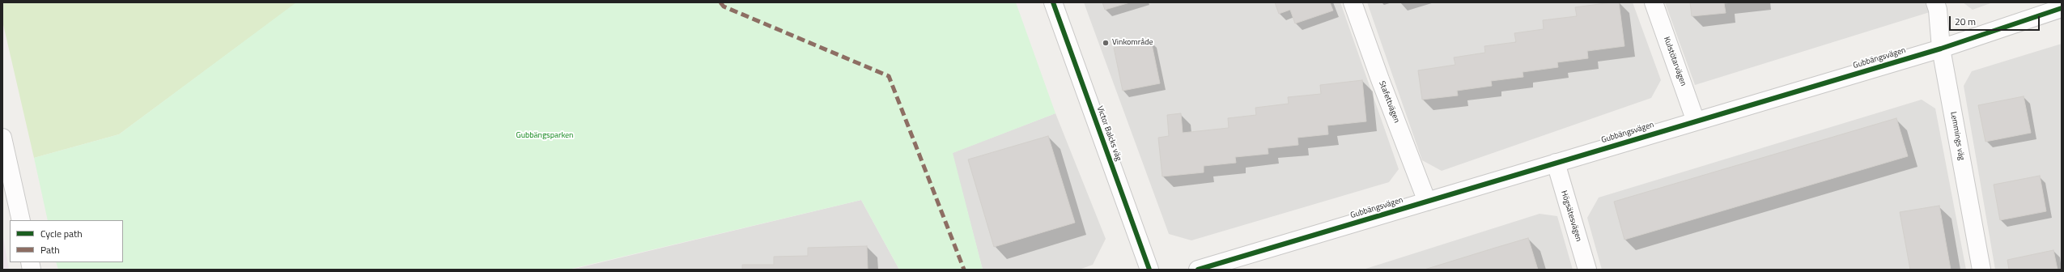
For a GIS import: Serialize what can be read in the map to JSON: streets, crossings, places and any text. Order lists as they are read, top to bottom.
{
  "streets": {
    "street": [
      "Gubbängsvägen",
      "Kulstötarvägen",
      "Stafettvägen",
      "Victor Balcks väg",
      "Lemmings väg",
      "Högsätesvägen"
    ]
  },
  "crossings": [
    ["Gubbängsvägen", "Kulstötarvägen"],
    ["Gubbängsvägen", "Stafettvägen"],
    ["Gubbängsvägen", "Lemmings väg"],
    ["Gubbängsvägen", "Högsätesvägen"]
  ],
  "parks": ["Gubbängsparken"],
  "places": ["Vinkområde"],
  "legend": ["Cycle path", "Path"],
  "scale_bar": "20 m"
}
